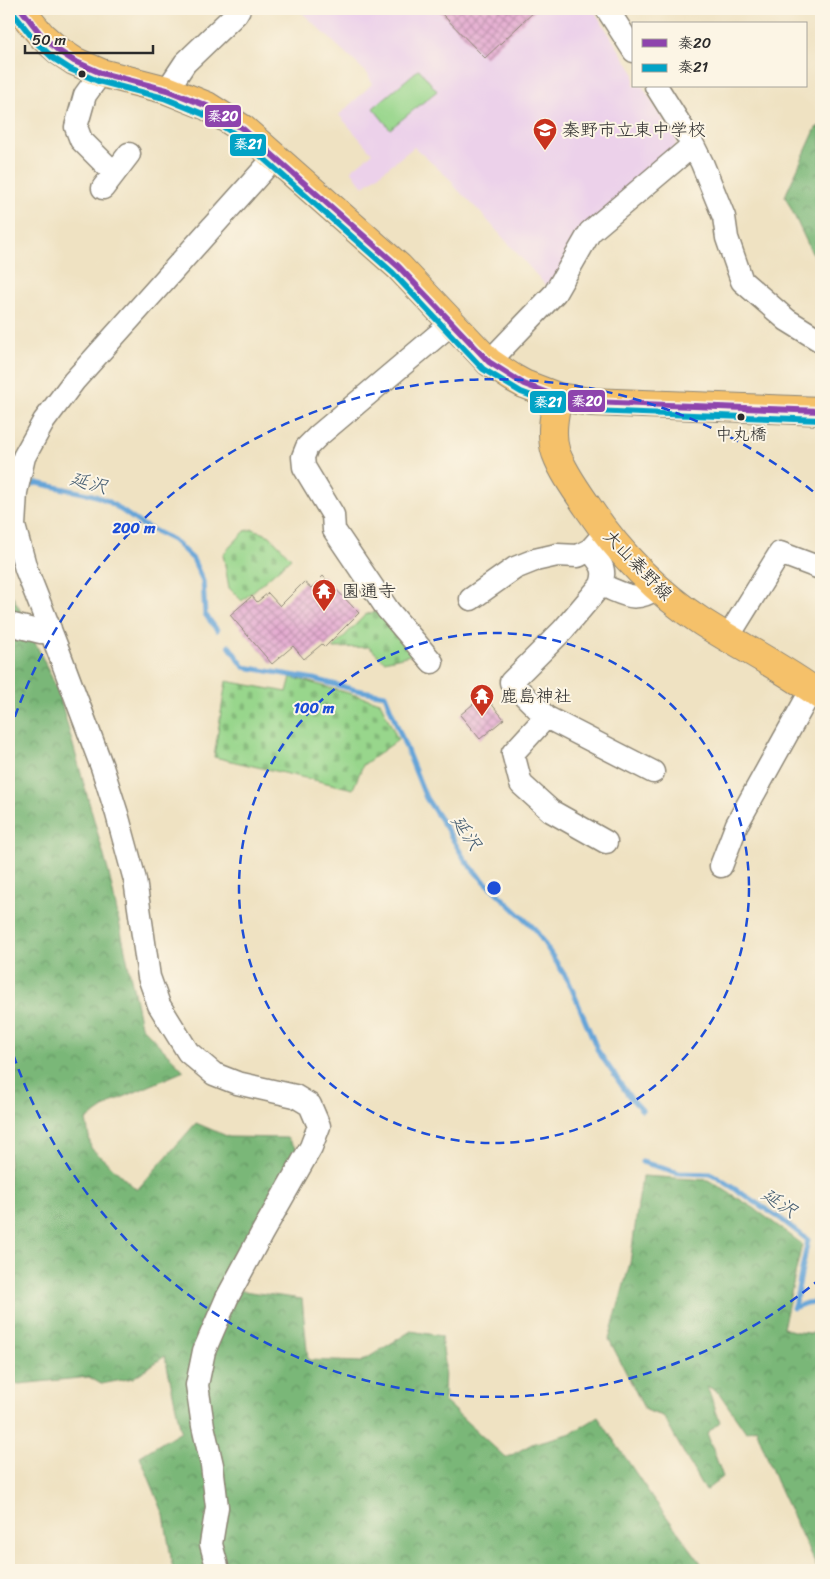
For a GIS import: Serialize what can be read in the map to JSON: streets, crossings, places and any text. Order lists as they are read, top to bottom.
{
  "streets": {
    "main road": ["大山秦野線"]
  },
  "water": ["延沢"],
  "places": {
    "school or university": ["秦野市立東中学校"],
    "other": ["中丸橋"],
    "temple": ["園通寺", "鹿島神社"]
  },
  "lines": ["transit line 秦20", "transit line 秦21"],
  "legend": ["秦20", "秦21"],
  "scale_bar": "50 m",
  "rings": ["200 m", "100 m"]
}
